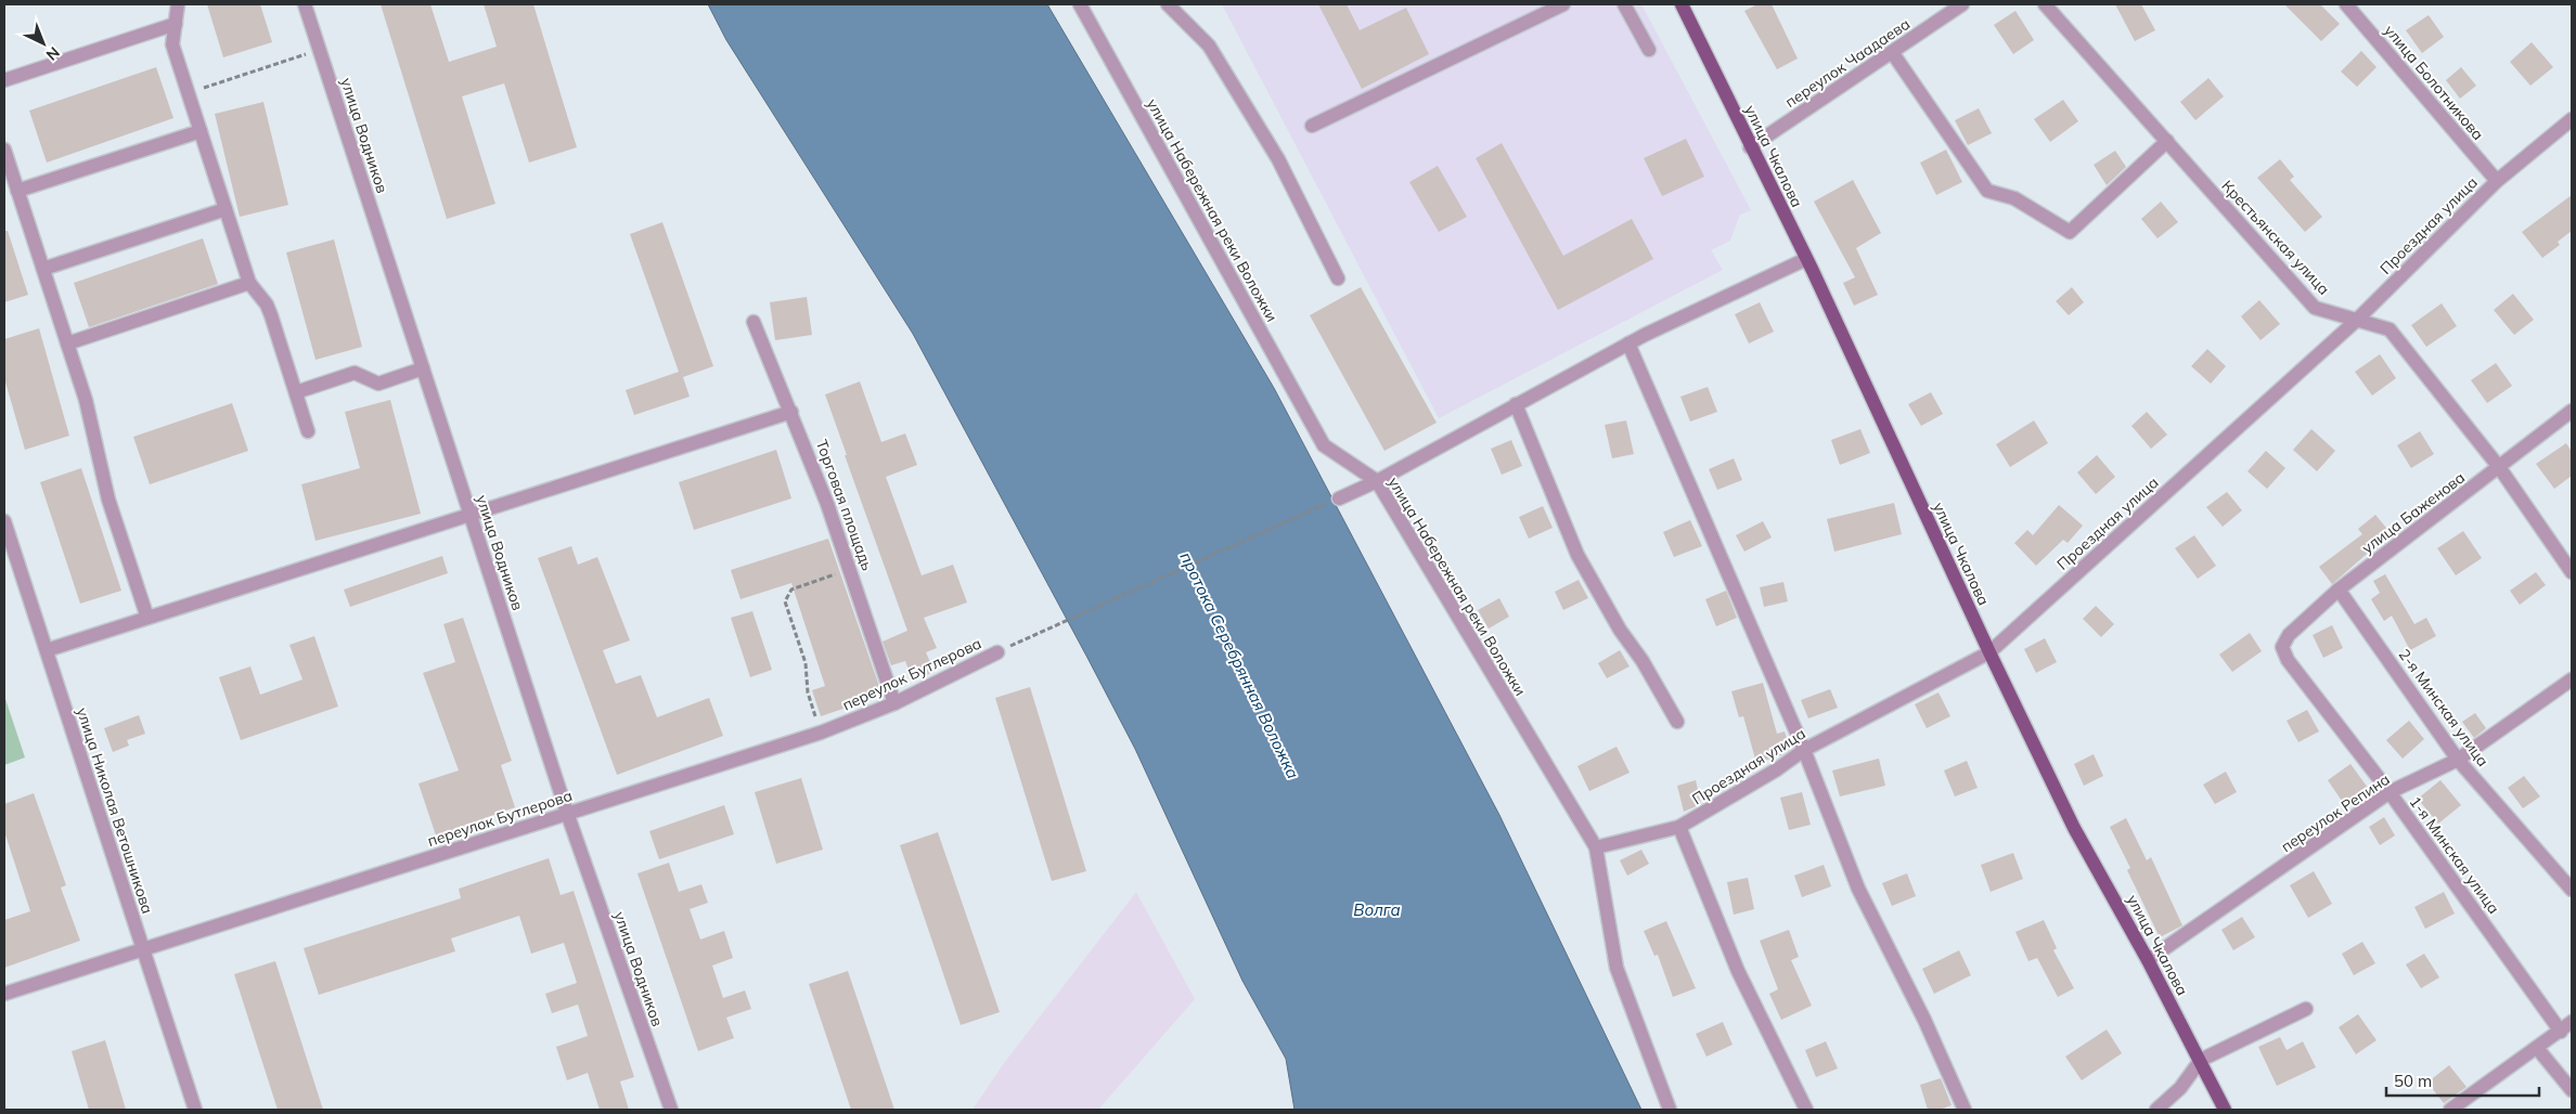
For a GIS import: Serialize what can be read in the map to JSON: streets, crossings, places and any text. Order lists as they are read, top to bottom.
{
  "streets": {
    "main road": ["улица Чкалова"],
    "street": [
      "переулок Чаадаева",
      "улица Болотникова",
      "улица Водников",
      "улица Набережная реки Воложки",
      "Проездная улица",
      "Крестьянская улица",
      "Торговая площадь",
      "улица Баженова",
      "переулок Бутлерова",
      "2-я Минская улица",
      "улица Николая Ветошникова",
      "переулок Репина",
      "1-я Минская улица"
    ]
  },
  "crossings": [
    ["переулок Чаадаева", "улица Чкалова"],
    ["улица Болотникова", "Проездная улица"],
    ["улица Водников", "переулок Бутлерова"],
    ["улица Чкалова", "Проездная улица"],
    ["улица Чкалова", "переулок Репина"],
    ["улица Набережная реки Воложки", "Проездная улица"],
    ["Проездная улица", "Крестьянская улица"],
    ["Крестьянская улица", "улица Баженова"],
    ["Торговая площадь", "переулок Бутлерова"],
    ["улица Баженова", "2-я Минская улица"],
    ["улица Баженова", "1-я Минская улица"],
    ["переулок Бутлерова", "улица Николая Ветошникова"],
    ["2-я Минская улица", "переулок Репина"],
    ["переулок Репина", "1-я Минская улица"]
  ],
  "water": ["протока Серебрянная Воложка", "Волга"],
  "scale_bar": "50 m",
  "north": "bottom right"
}
